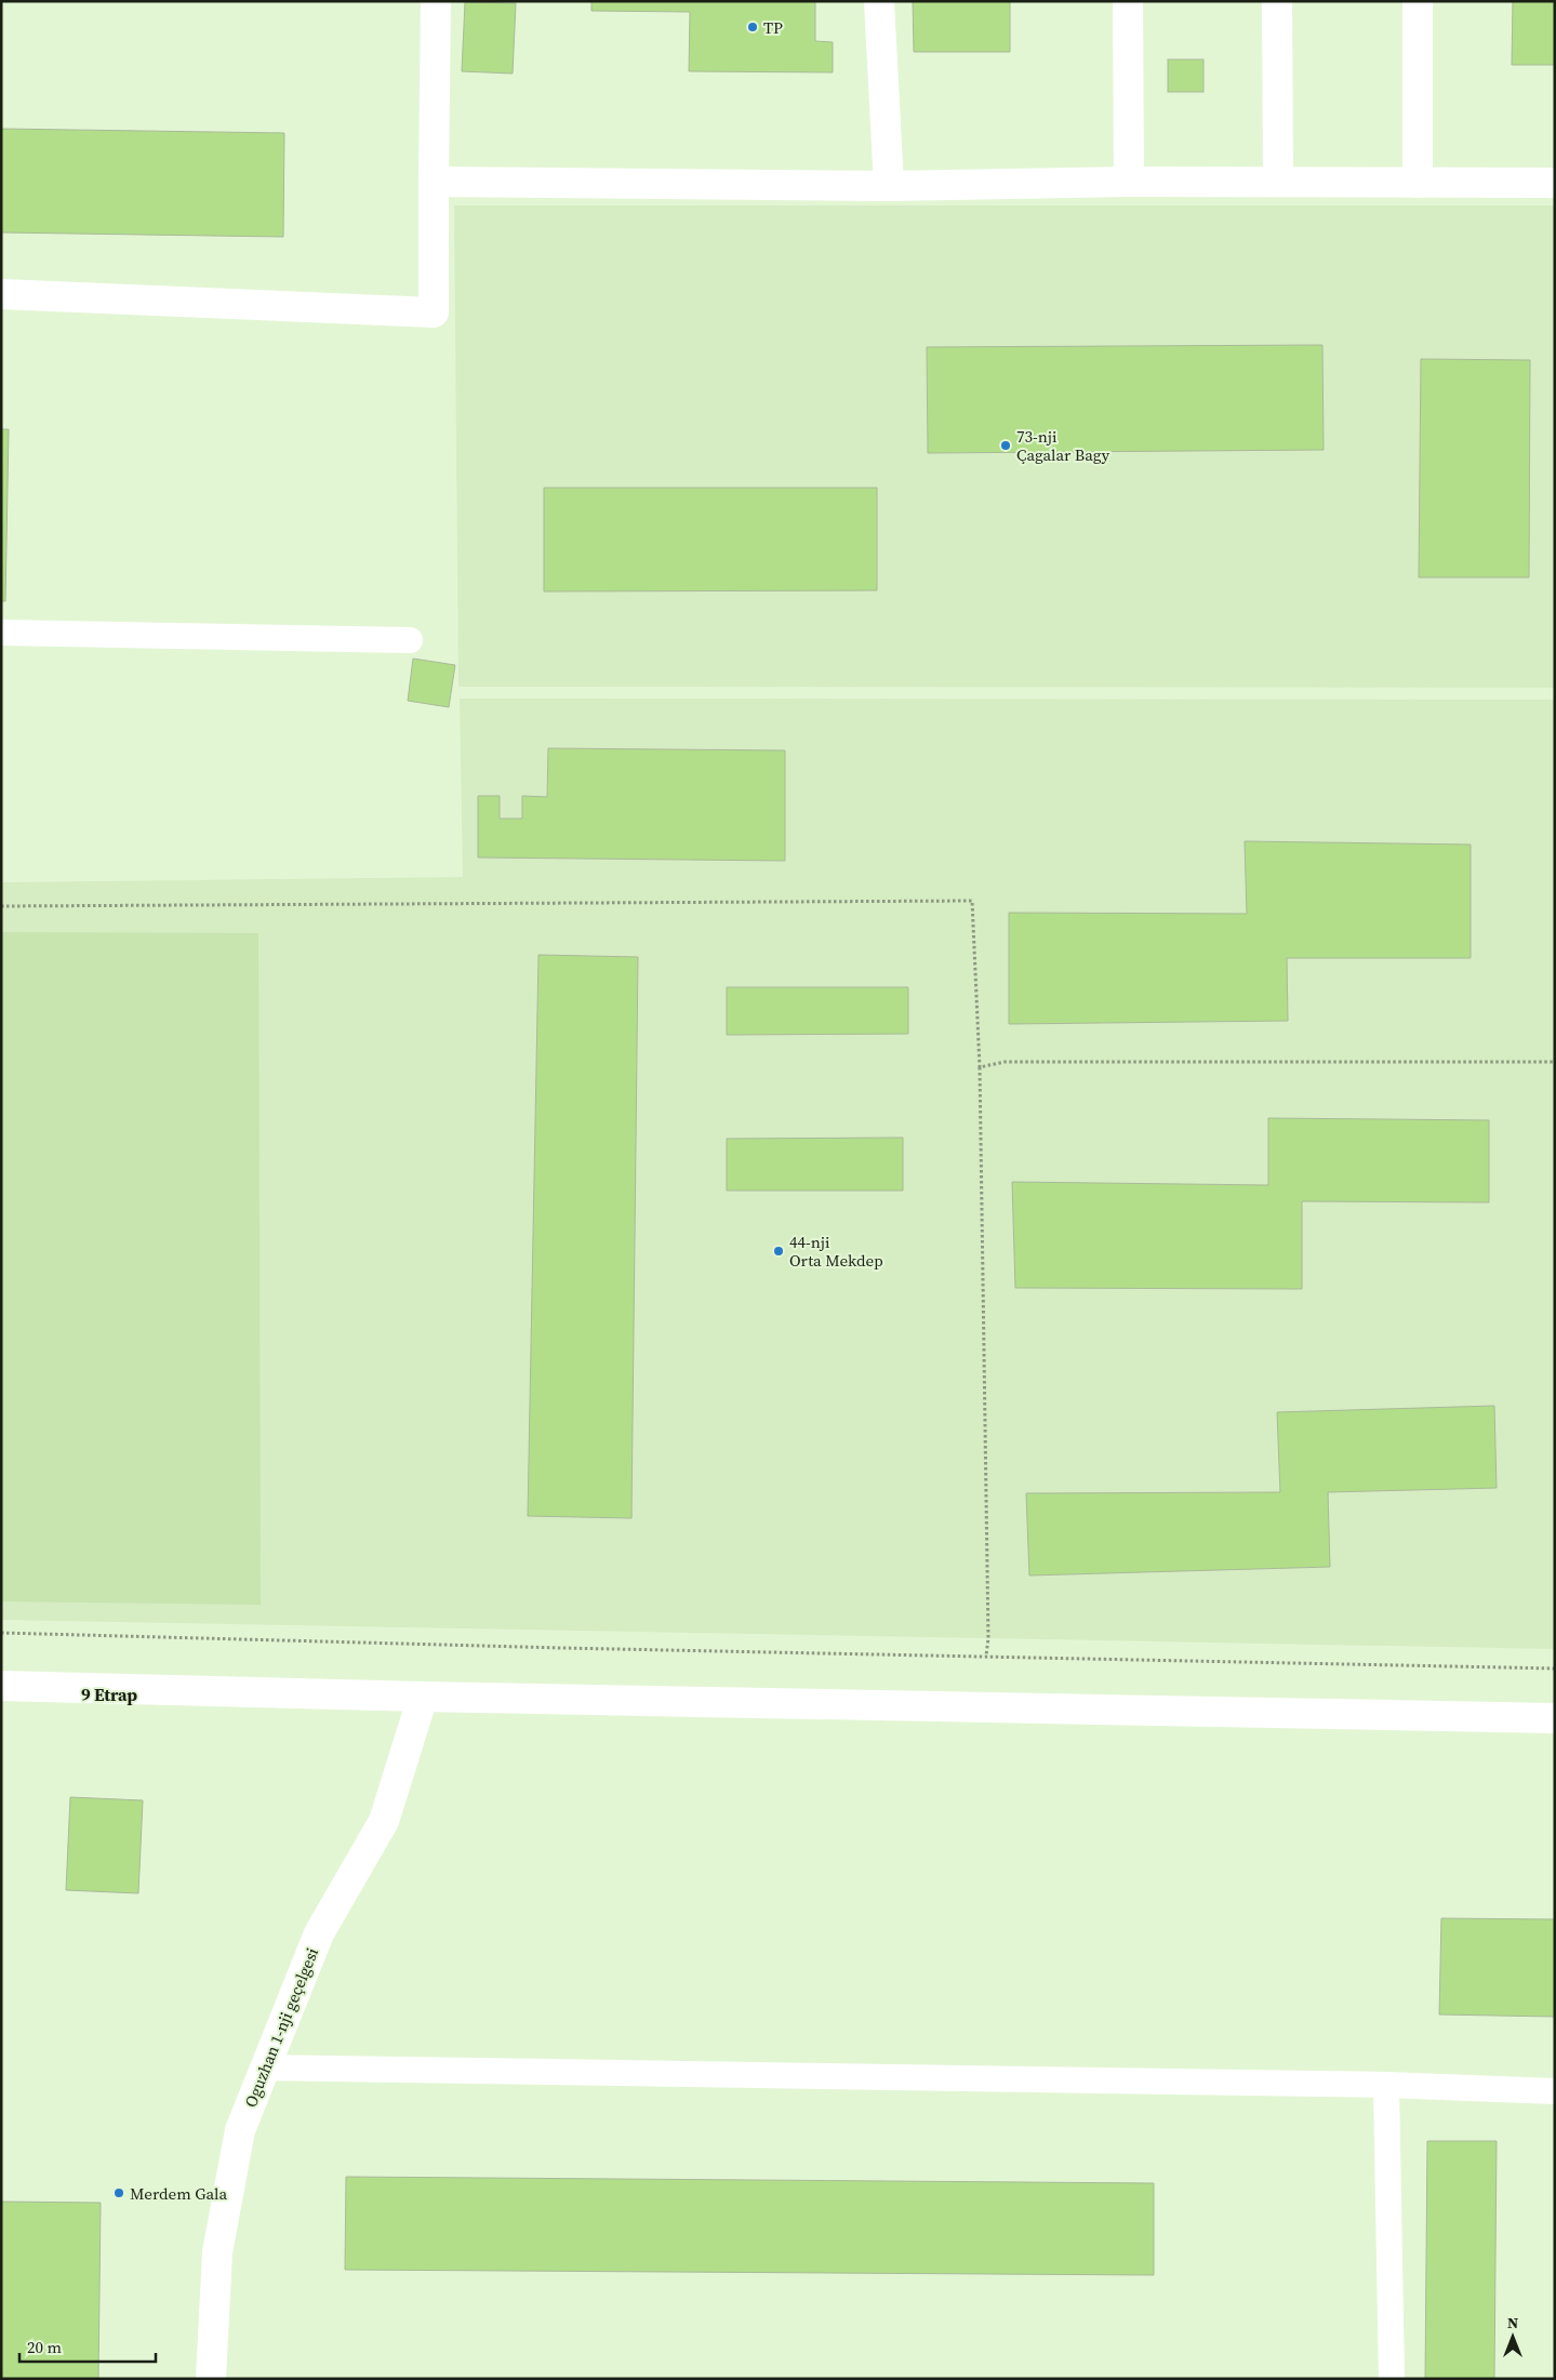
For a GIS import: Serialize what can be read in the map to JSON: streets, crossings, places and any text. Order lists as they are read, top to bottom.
{
  "streets": {
    "street": ["Oguzhan 1-nji geçelgesi"]
  },
  "districts": ["9 Etrap"],
  "places": [
    "TP",
    "73-nji Çagalar Bagy",
    "44-nji Orta Mekdep",
    "Merdem Gala"
  ],
  "scale_bar": "20 m",
  "north": "top"
}
